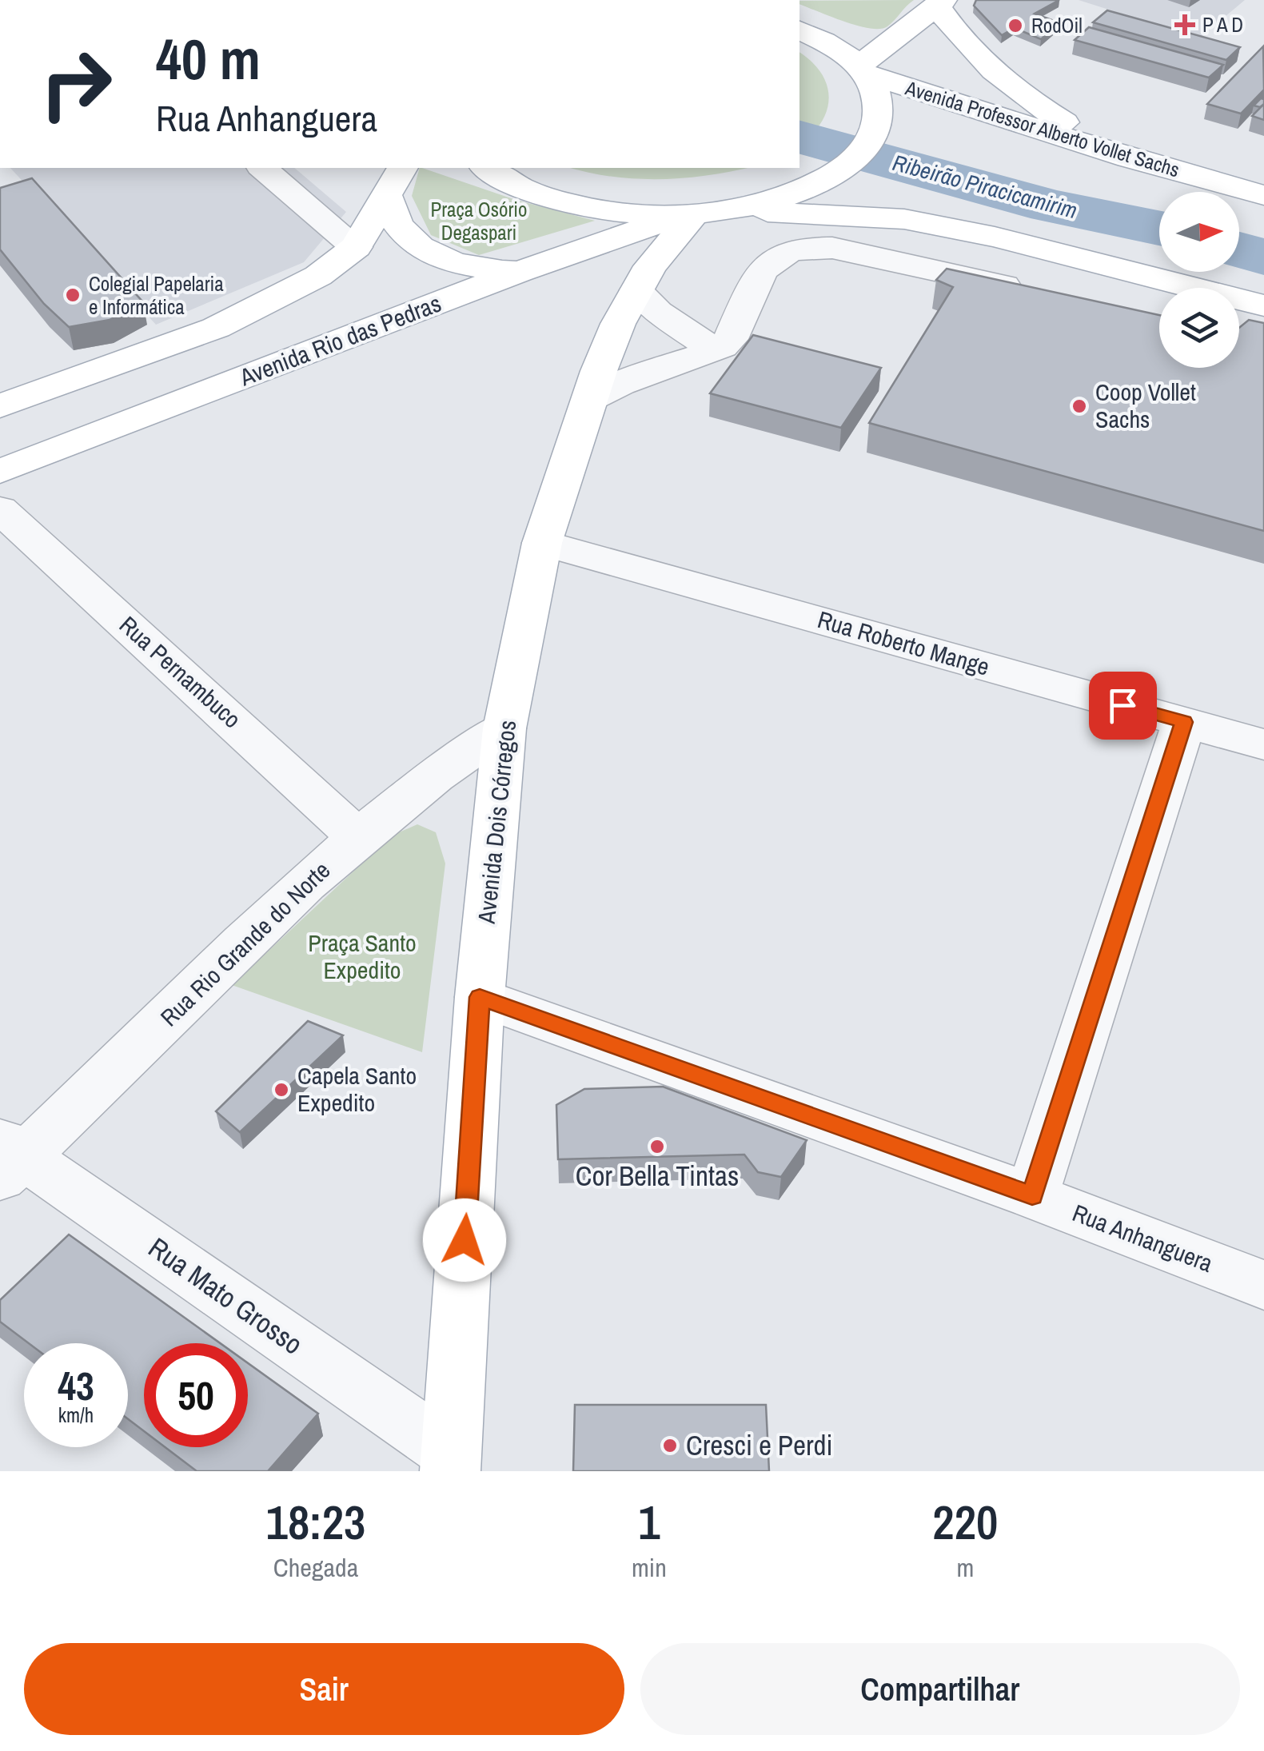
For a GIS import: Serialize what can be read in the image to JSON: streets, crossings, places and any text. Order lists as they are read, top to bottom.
{
  "streets": {
    "main road": ["Avenida Professor Alberto Vollet Sachs", "Avenida Rio das Pedras", "Avenida Dois Córregos"],
    "street": [
      "Rua Roberto Mange",
      "Rua Pernambuco",
      "Rua Rio Grande do Norte",
      "Rua Anhanguera",
      "Rua Mato Grosso"
    ]
  },
  "crossings": [
    ["Avenida Rio das Pedras", "Avenida Dois Córregos"],
    ["Rua Roberto Mange", "Avenida Dois Córregos"],
    ["Rua Pernambuco", "Rua Rio Grande do Norte"],
    ["Avenida Dois Córregos", "Rua Rio Grande do Norte"],
    ["Avenida Dois Córregos", "Rua Anhanguera"],
    ["Avenida Dois Córregos", "Rua Mato Grosso"],
    ["Rua Rio Grande do Norte", "Rua Mato Grosso"]
  ],
  "water": ["Ribeirão Piracicamirim"],
  "parks": ["Praça Osório Degaspari", "Praça Santo Expedito"],
  "places": {
    "health": ["P A D"],
    "other": [
      "RodOil",
      "Colegial Papelaria e Informática",
      "Coop Vollet Sachs",
      "Capela Santo Expedito",
      "Cor Bella Tintas",
      "Cresci e Perdi"
    ]
  },
  "north": "right",
  "page": {
    "turn": ["40 m", "Rua Anhanguera"],
    "speed": "43 km/h",
    "limit": "50",
    "eta": [
      "18:23",
      "Chegada",
      "1",
      "min",
      "220",
      "m"
    ],
    "buttons": ["Sair", "Compartilhar"]
  }
}
